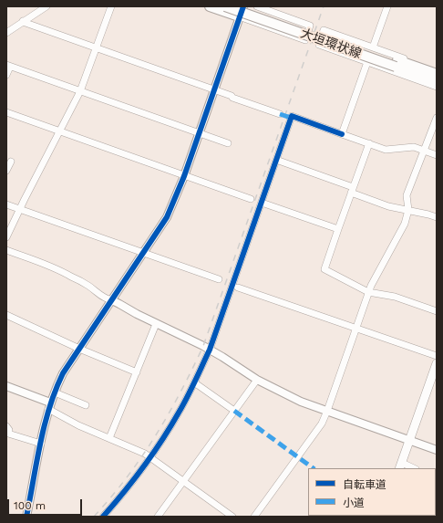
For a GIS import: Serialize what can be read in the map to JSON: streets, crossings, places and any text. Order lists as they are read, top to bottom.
{
  "streets": {
    "main road": ["大垣環状線"]
  },
  "legend": ["自転車道", "小道"],
  "scale_bar": "100 m"
}
